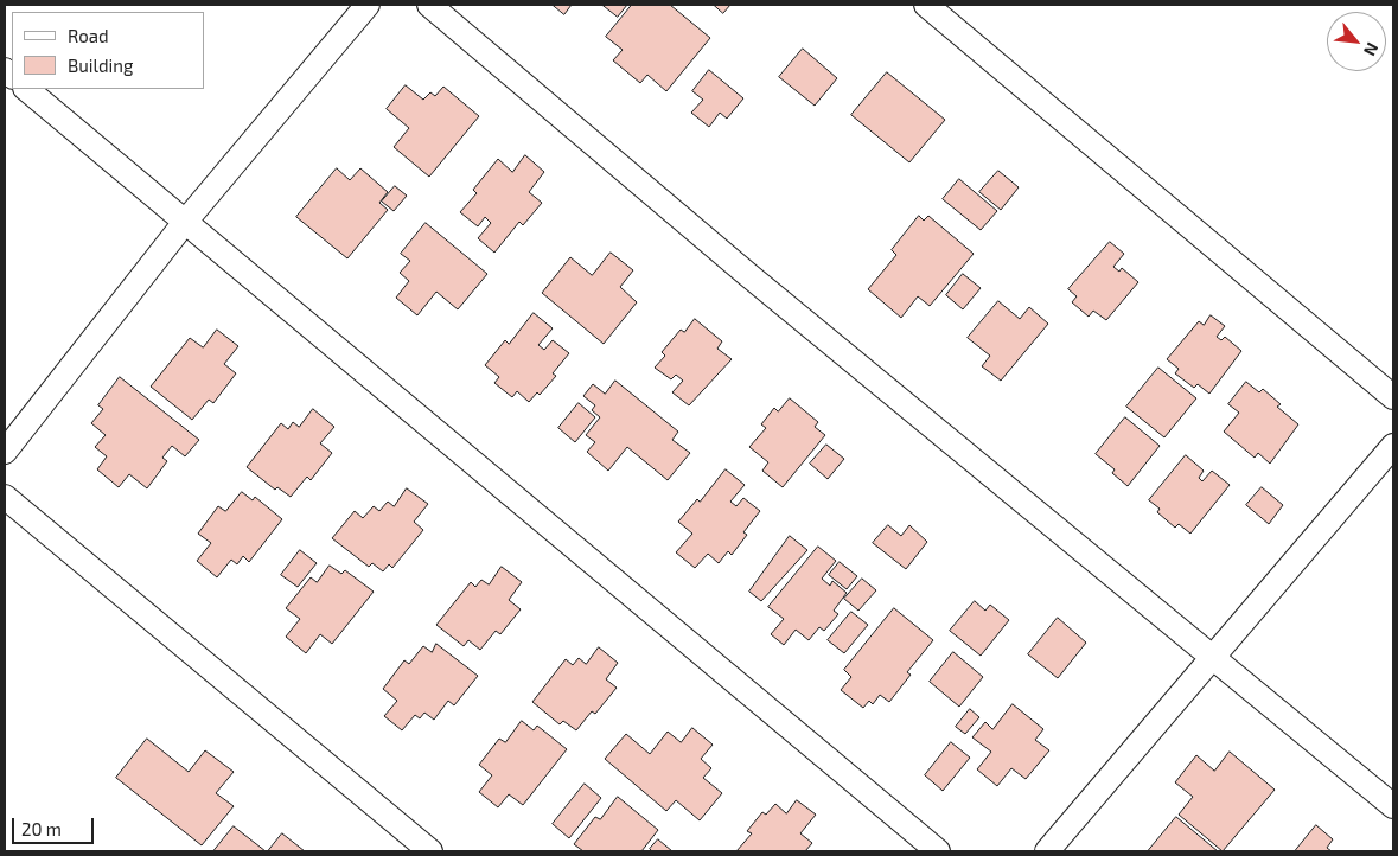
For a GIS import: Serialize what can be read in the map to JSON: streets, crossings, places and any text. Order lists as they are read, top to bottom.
{
  "legend": ["Road", "Building"],
  "scale_bar": "20 m",
  "north": "bottom right"
}
